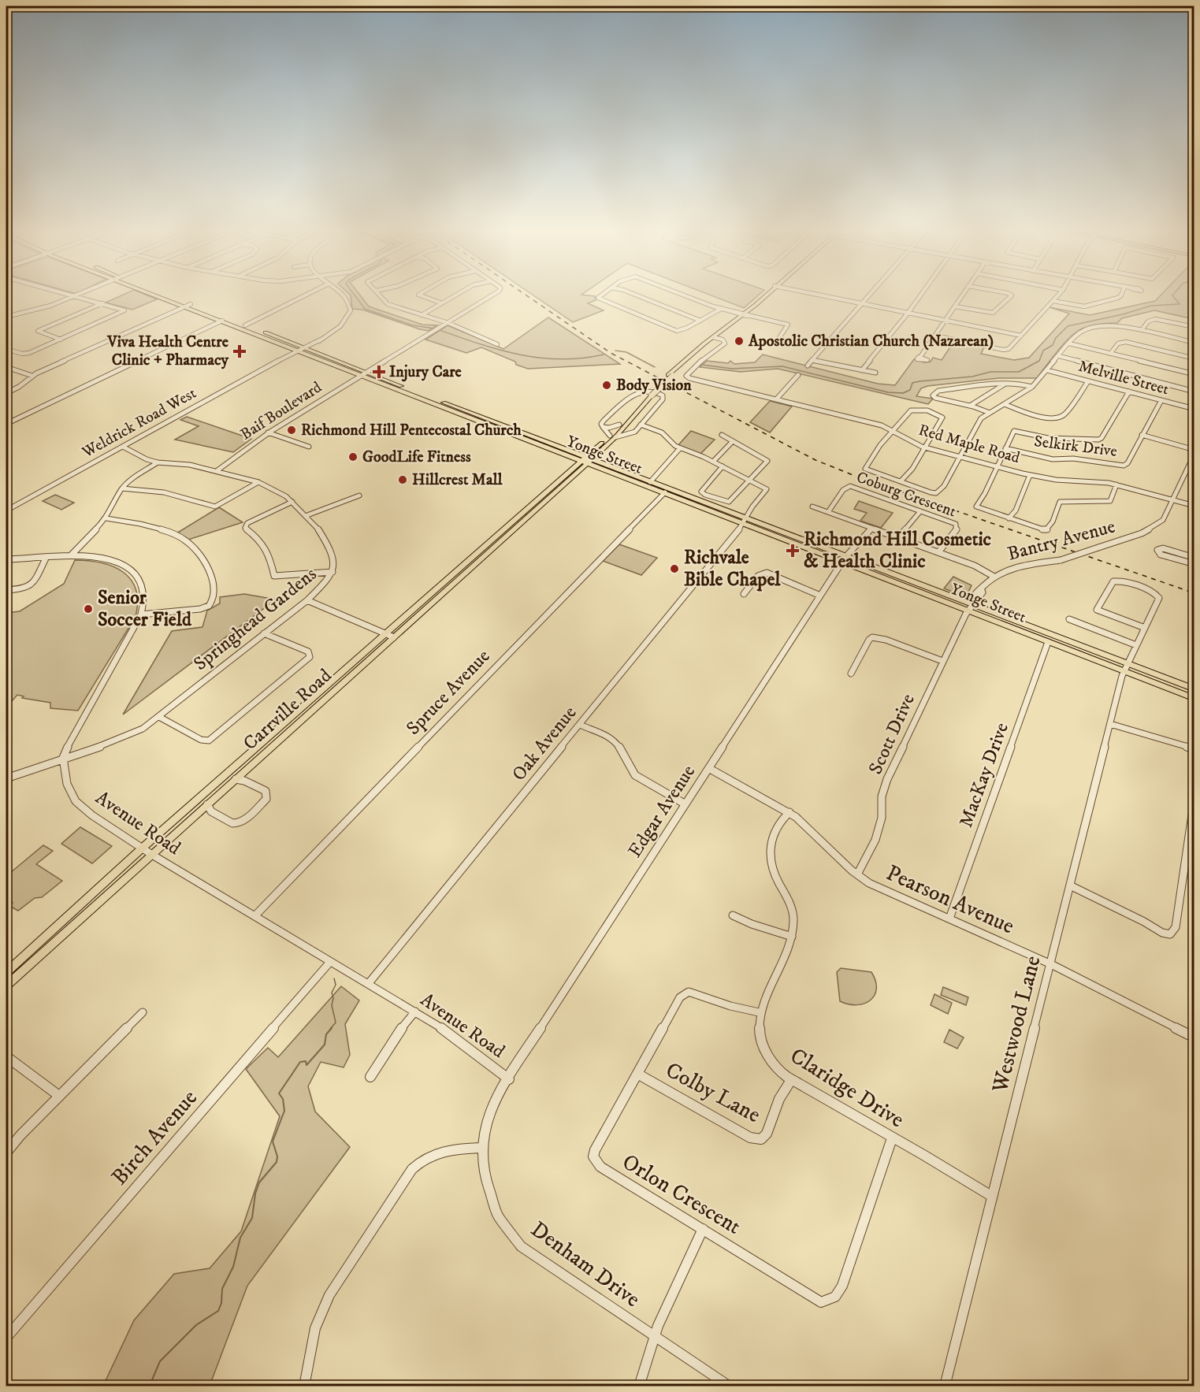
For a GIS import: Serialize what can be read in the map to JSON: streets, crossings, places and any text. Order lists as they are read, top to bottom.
{
  "streets": {
    "main road": ["Yonge Street", "Carrville Road"],
    "street": [
      "Melville Street",
      "Baif Boulevard",
      "Weldrick Road West",
      "Red Maple Road",
      "Selkirk Drive",
      "Coburg Crescent",
      "Bantry Avenue",
      "Springhead Gardens",
      "Spruce Avenue",
      "Scott Drive",
      "Oak Avenue",
      "MacKay Drive",
      "Edgar Avenue",
      "Avenue Road",
      "Pearson Avenue",
      "Westwood Lane",
      "Claridge Drive",
      "Colby Lane",
      "Birch Avenue",
      "Orlon Crescent",
      "Denham Drive"
    ]
  },
  "crossings": [
    ["Melville Street", "Selkirk Drive"],
    ["Baif Boulevard", "Yonge Street"],
    ["Baif Boulevard", "Springhead Gardens"],
    ["Weldrick Road West", "Yonge Street"],
    ["Weldrick Road West", "Springhead Gardens"],
    ["Red Maple Road", "Bantry Avenue"],
    ["Red Maple Road", "Carrville Road"],
    ["Yonge Street", "Bantry Avenue"],
    ["Yonge Street", "Spruce Avenue"],
    ["Yonge Street", "Carrville Road"],
    ["Yonge Street", "Scott Drive"],
    ["Yonge Street", "Oak Avenue"],
    ["Yonge Street", "MacKay Drive"],
    ["Yonge Street", "Edgar Avenue"],
    ["Yonge Street", "Westwood Lane"],
    ["Bantry Avenue", "Scott Drive"],
    ["Springhead Gardens", "Avenue Road"],
    ["Spruce Avenue", "Avenue Road"],
    ["Carrville Road", "Avenue Road"],
    ["Scott Drive", "Pearson Avenue"],
    ["Oak Avenue", "Avenue Road"],
    ["MacKay Drive", "Pearson Avenue"],
    ["Edgar Avenue", "Avenue Road"],
    ["Edgar Avenue", "Pearson Avenue"],
    ["Edgar Avenue", "Denham Drive"],
    ["Avenue Road", "Birch Avenue"],
    ["Avenue Road", "Denham Drive"],
    ["Pearson Avenue", "Westwood Lane"],
    ["Pearson Avenue", "Claridge Drive"],
    ["Westwood Lane", "Claridge Drive"],
    ["Claridge Drive", "Colby Lane"],
    ["Claridge Drive", "Orlon Crescent"],
    ["Colby Lane", "Orlon Crescent"]
  ],
  "places": {
    "other": [
      "Apostolic Christian Church (Nazarean)",
      "Body Vision",
      "Richmond Hill Pentecostal Church",
      "GoodLife Fitness",
      "Hillcrest Mall",
      "Richvale Bible Chapel",
      "Senior Soccer Field"
    ],
    "health": ["Viva Health Centre Clinic + Pharmacy", "Injury Care", "Richmond Hill Cosmetic & Health Clinic"]
  }
}
